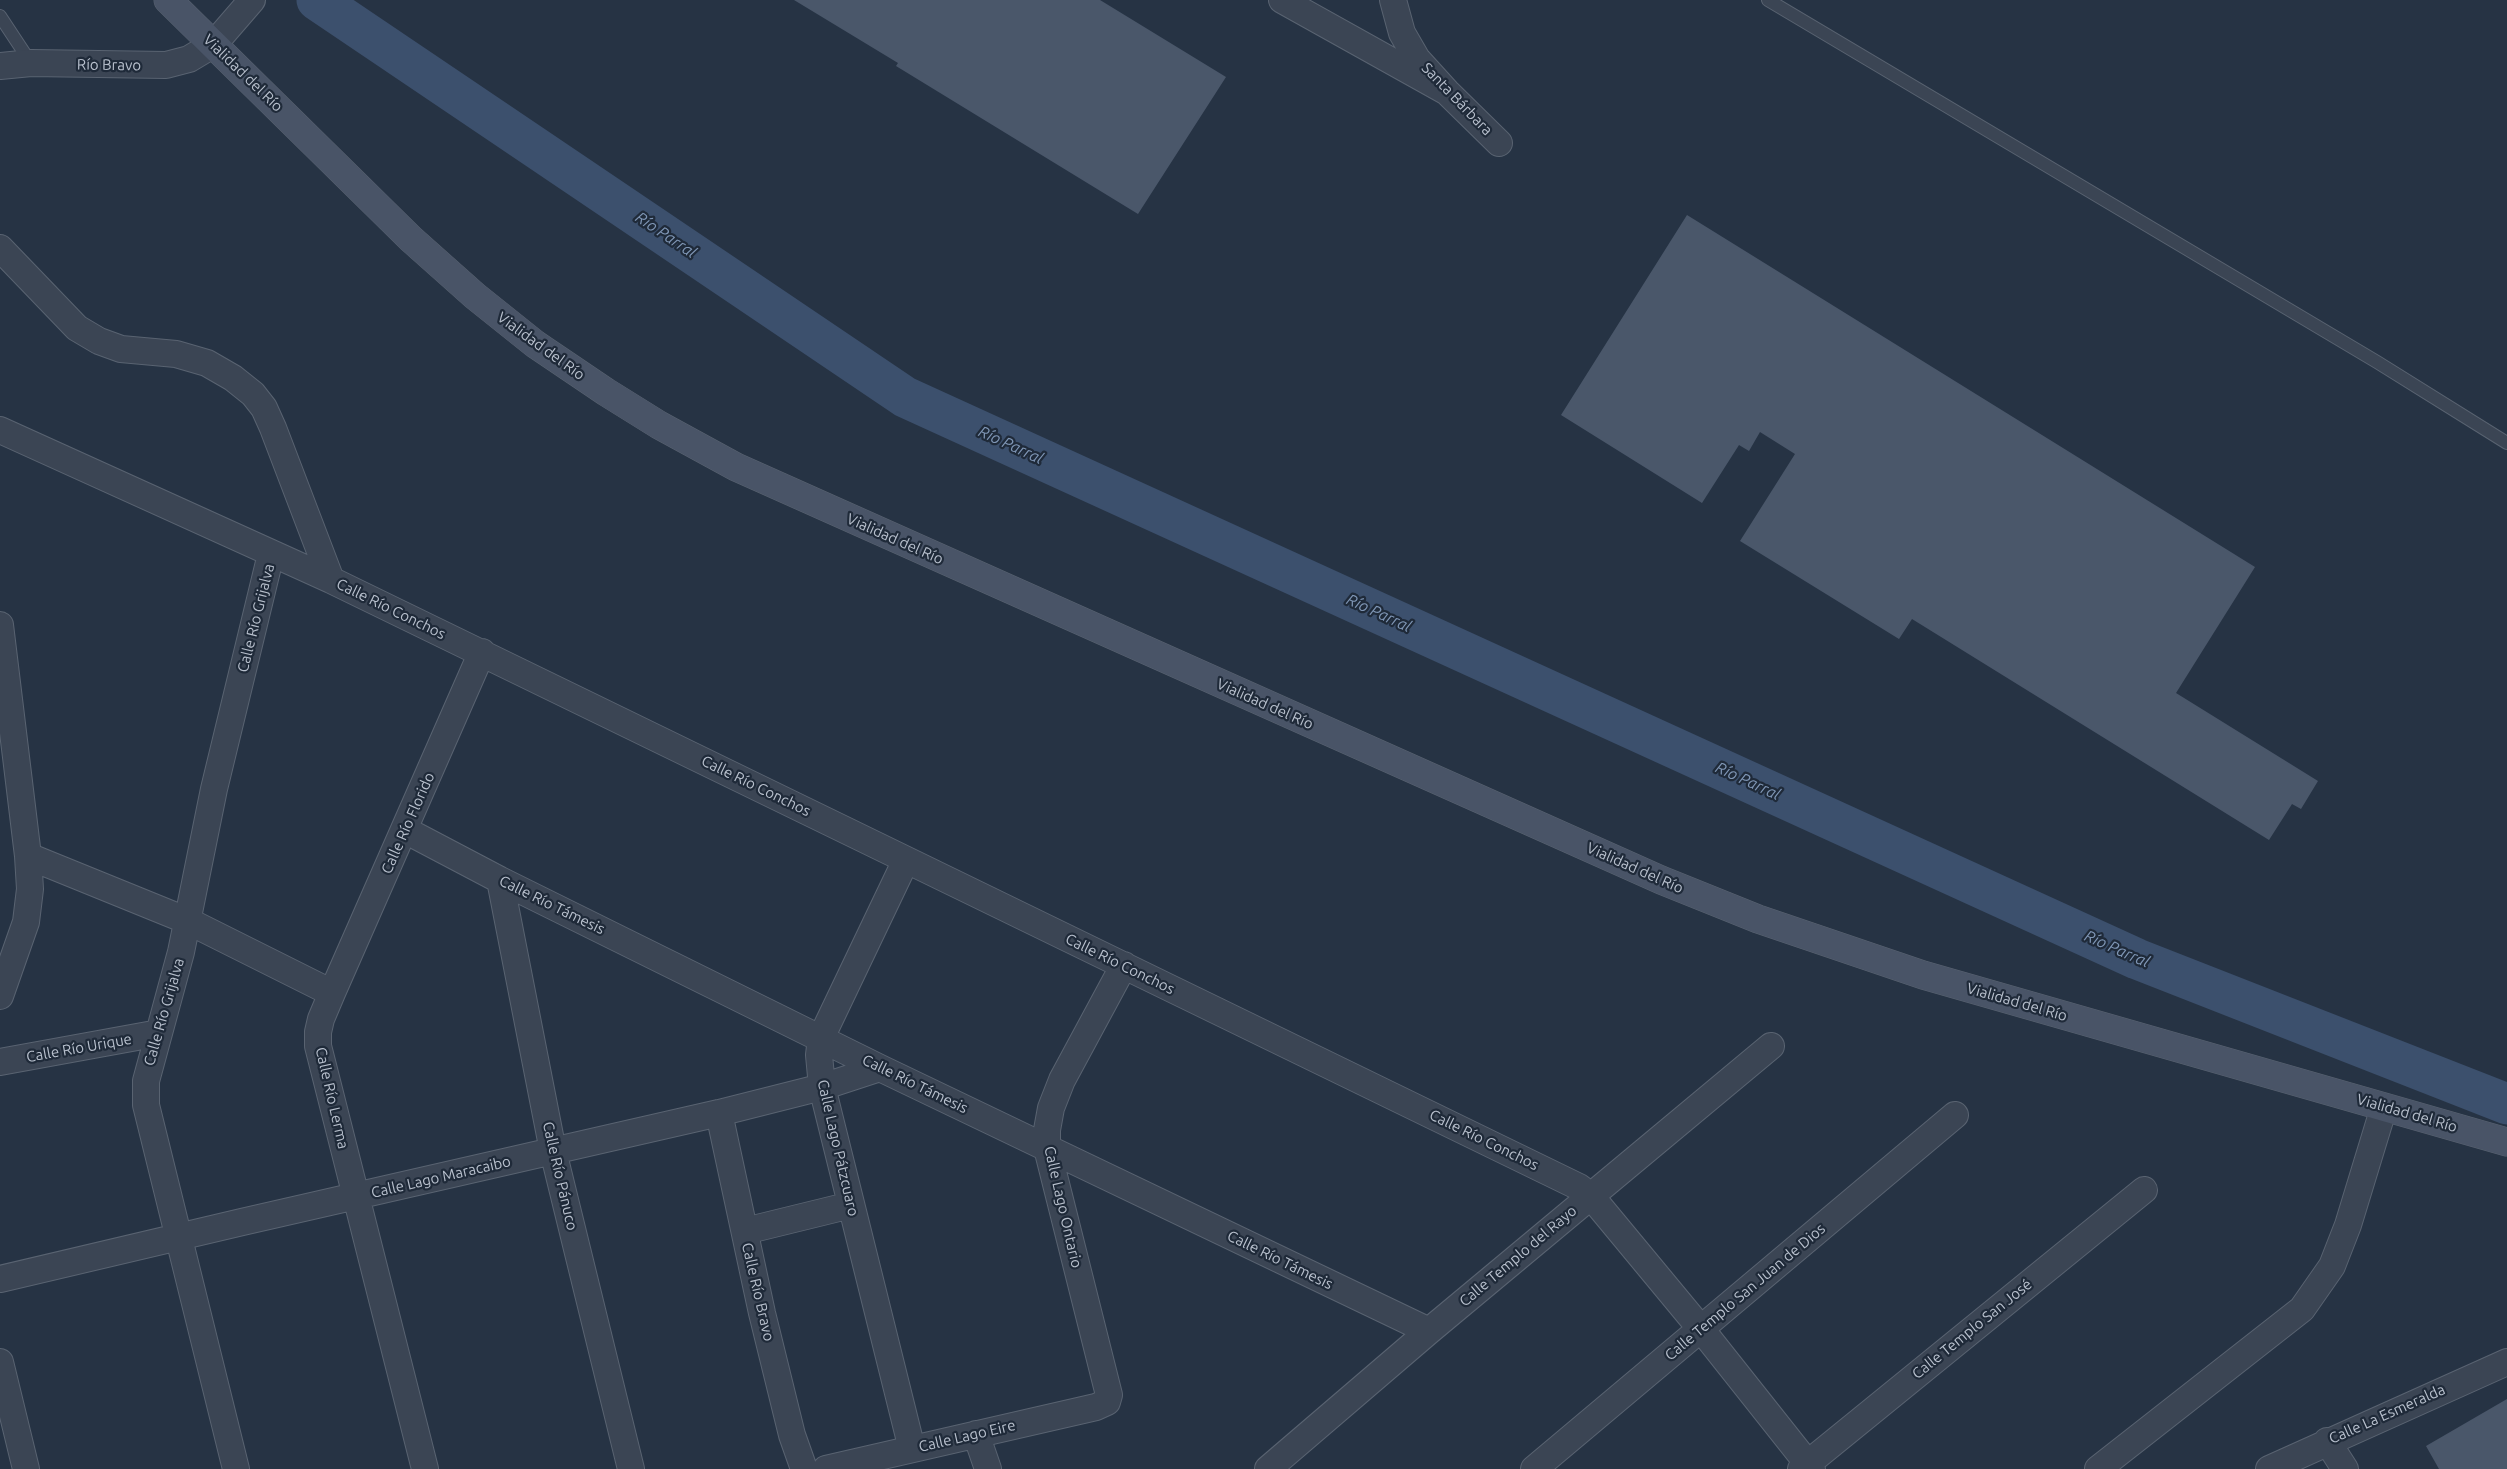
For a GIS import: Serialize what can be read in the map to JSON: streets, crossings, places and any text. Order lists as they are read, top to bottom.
{
  "streets": {
    "main road": ["Vialidad del Río"],
    "street": [
      "Río Bravo",
      "Santa Bárbara",
      "Calle Río Conchos",
      "Calle Río Grijalva",
      "Calle Río Florido",
      "Calle Río Támesis",
      "Calle Río Urique",
      "Calle Río Lerma",
      "Calle Lago Pátzcuaro",
      "Calle Río Pánuco",
      "Calle Lago Maracaibo",
      "Calle Lago Ontario",
      "Calle Templo del Rayo",
      "Calle Río Bravo",
      "Calle Templo San Juan de Dios",
      "Calle Templo San José",
      "Calle La Esmeralda",
      "Calle Lago Eire"
    ]
  },
  "crossings": [
    ["Río Bravo", "Vialidad del Río"],
    ["Calle Río Conchos", "Calle Río Grijalva"],
    ["Calle Río Conchos", "Calle Río Florido"],
    ["Calle Río Conchos", "Calle Lago Pátzcuaro"],
    ["Calle Río Conchos", "Calle Lago Ontario"],
    ["Calle Río Conchos", "Calle Templo del Rayo"],
    ["Calle Río Conchos", "Calle Templo San Juan de Dios"],
    ["Calle Río Conchos", "Calle Templo San José"],
    ["Calle Río Grijalva", "Calle Río Urique"],
    ["Calle Río Grijalva", "Calle Lago Maracaibo"],
    ["Calle Río Florido", "Calle Río Támesis"],
    ["Calle Río Florido", "Calle Río Lerma"],
    ["Calle Río Támesis", "Calle Lago Pátzcuaro"],
    ["Calle Río Támesis", "Calle Río Pánuco"],
    ["Calle Río Támesis", "Calle Lago Maracaibo"],
    ["Calle Río Támesis", "Calle Lago Ontario"],
    ["Calle Río Támesis", "Calle Templo del Rayo"],
    ["Calle Río Lerma", "Calle Lago Maracaibo"],
    ["Calle Lago Pátzcuaro", "Calle Lago Maracaibo"],
    ["Calle Lago Pátzcuaro", "Calle Lago Eire"],
    ["Calle Río Pánuco", "Calle Lago Maracaibo"],
    ["Calle Lago Maracaibo", "Calle Río Bravo"],
    ["Calle Lago Ontario", "Calle Lago Eire"]
  ],
  "water": ["Río Parral"]
}
